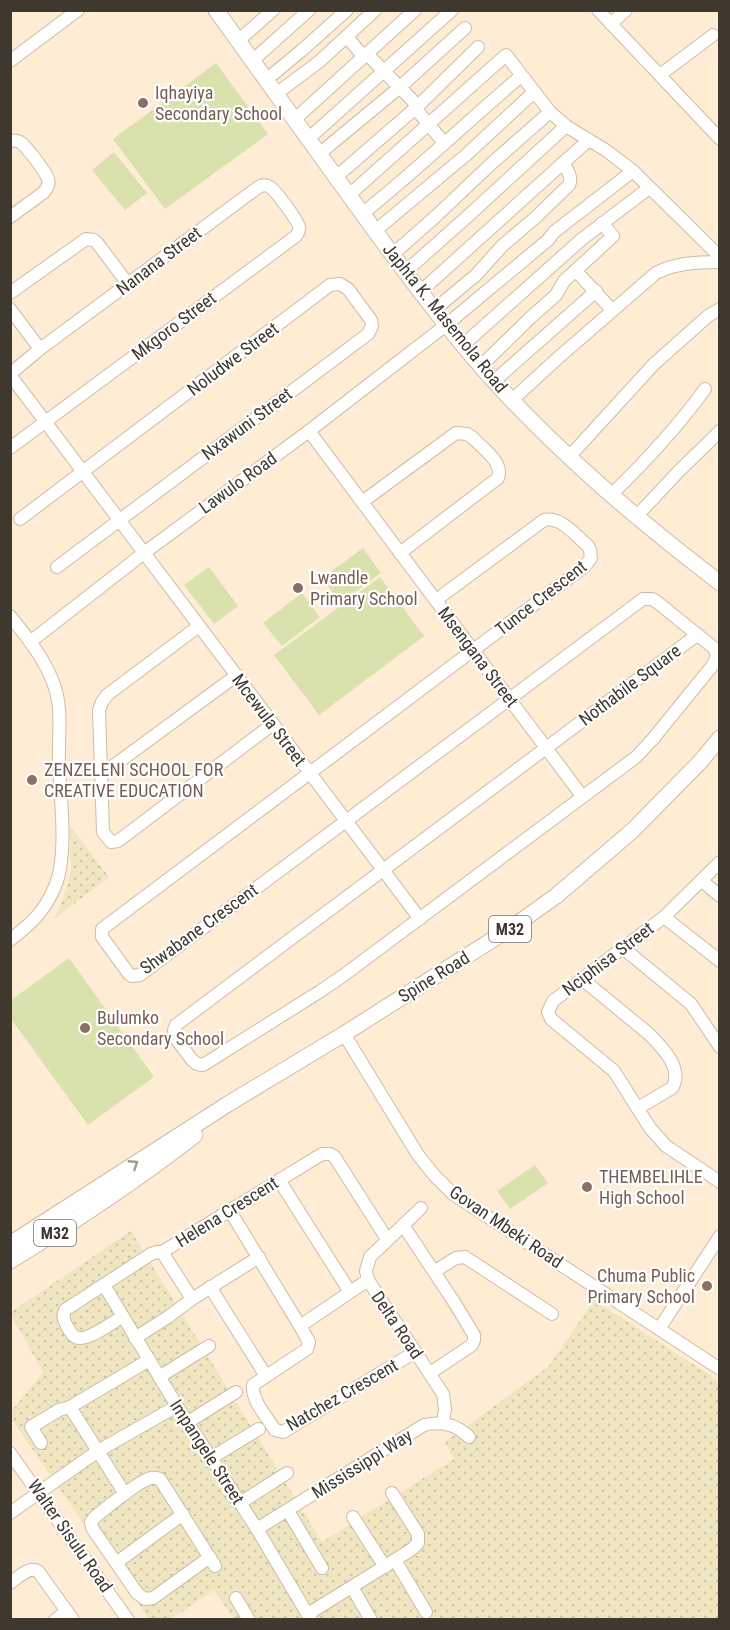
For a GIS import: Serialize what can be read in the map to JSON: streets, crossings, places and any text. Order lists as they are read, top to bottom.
{
  "streets": {
    "main road": ["Japhta K. Masemola Road", "M32", "Spine Road"],
    "street": [
      "Nanana Street",
      "Mkgoro Street",
      "Noludwe Street",
      "Nxawuni Street",
      "Lawulo Road",
      "Tunce Crescent",
      "Msengana Street",
      "Nothabile Square",
      "Mcewula Street",
      "Shwabane Crescent",
      "Nciphisa Street",
      "Helena Crescent",
      "Govan Mbeki Road",
      "Delta Road",
      "Natchez Crescent",
      "Impangele Street",
      "Mississippi Way",
      "Walter Sisulu Road"
    ]
  },
  "crossings": [
    ["Nanana Street", "Mkgoro Street"],
    ["Nanana Street", "Mcewula Street"],
    ["Japhta K. Masemola Road", "Lawulo Road"],
    ["Mkgoro Street", "Mcewula Street"],
    ["Noludwe Street", "Nxawuni Street"],
    ["Noludwe Street", "Mcewula Street"],
    ["Nxawuni Street", "Mcewula Street"],
    ["Lawulo Road", "Msengana Street"],
    ["Lawulo Road", "Mcewula Street"],
    ["Tunce Crescent", "Msengana Street"],
    ["Tunce Crescent", "Shwabane Crescent"],
    ["Msengana Street", "Nothabile Square"],
    ["Msengana Street", "Shwabane Crescent"],
    ["Nothabile Square", "Mcewula Street"],
    ["Nothabile Square", "Shwabane Crescent"],
    ["Mcewula Street", "Shwabane Crescent"],
    ["Spine Road", "Govan Mbeki Road"],
    ["Helena Crescent", "Delta Road"],
    ["Delta Road", "Natchez Crescent"],
    ["Delta Road", "Mississippi Way"],
    ["Impangele Street", "Mississippi Way"]
  ],
  "places": [
    "Iqhayiya Secondary School",
    "Lwandle Primary School",
    "ZENZELENI SCHOOL FOR CREATIVE EDUCATION",
    "Bulumko Secondary School",
    "THEMBELIHLE High School",
    "Chuma Public Primary School"
  ]
}
